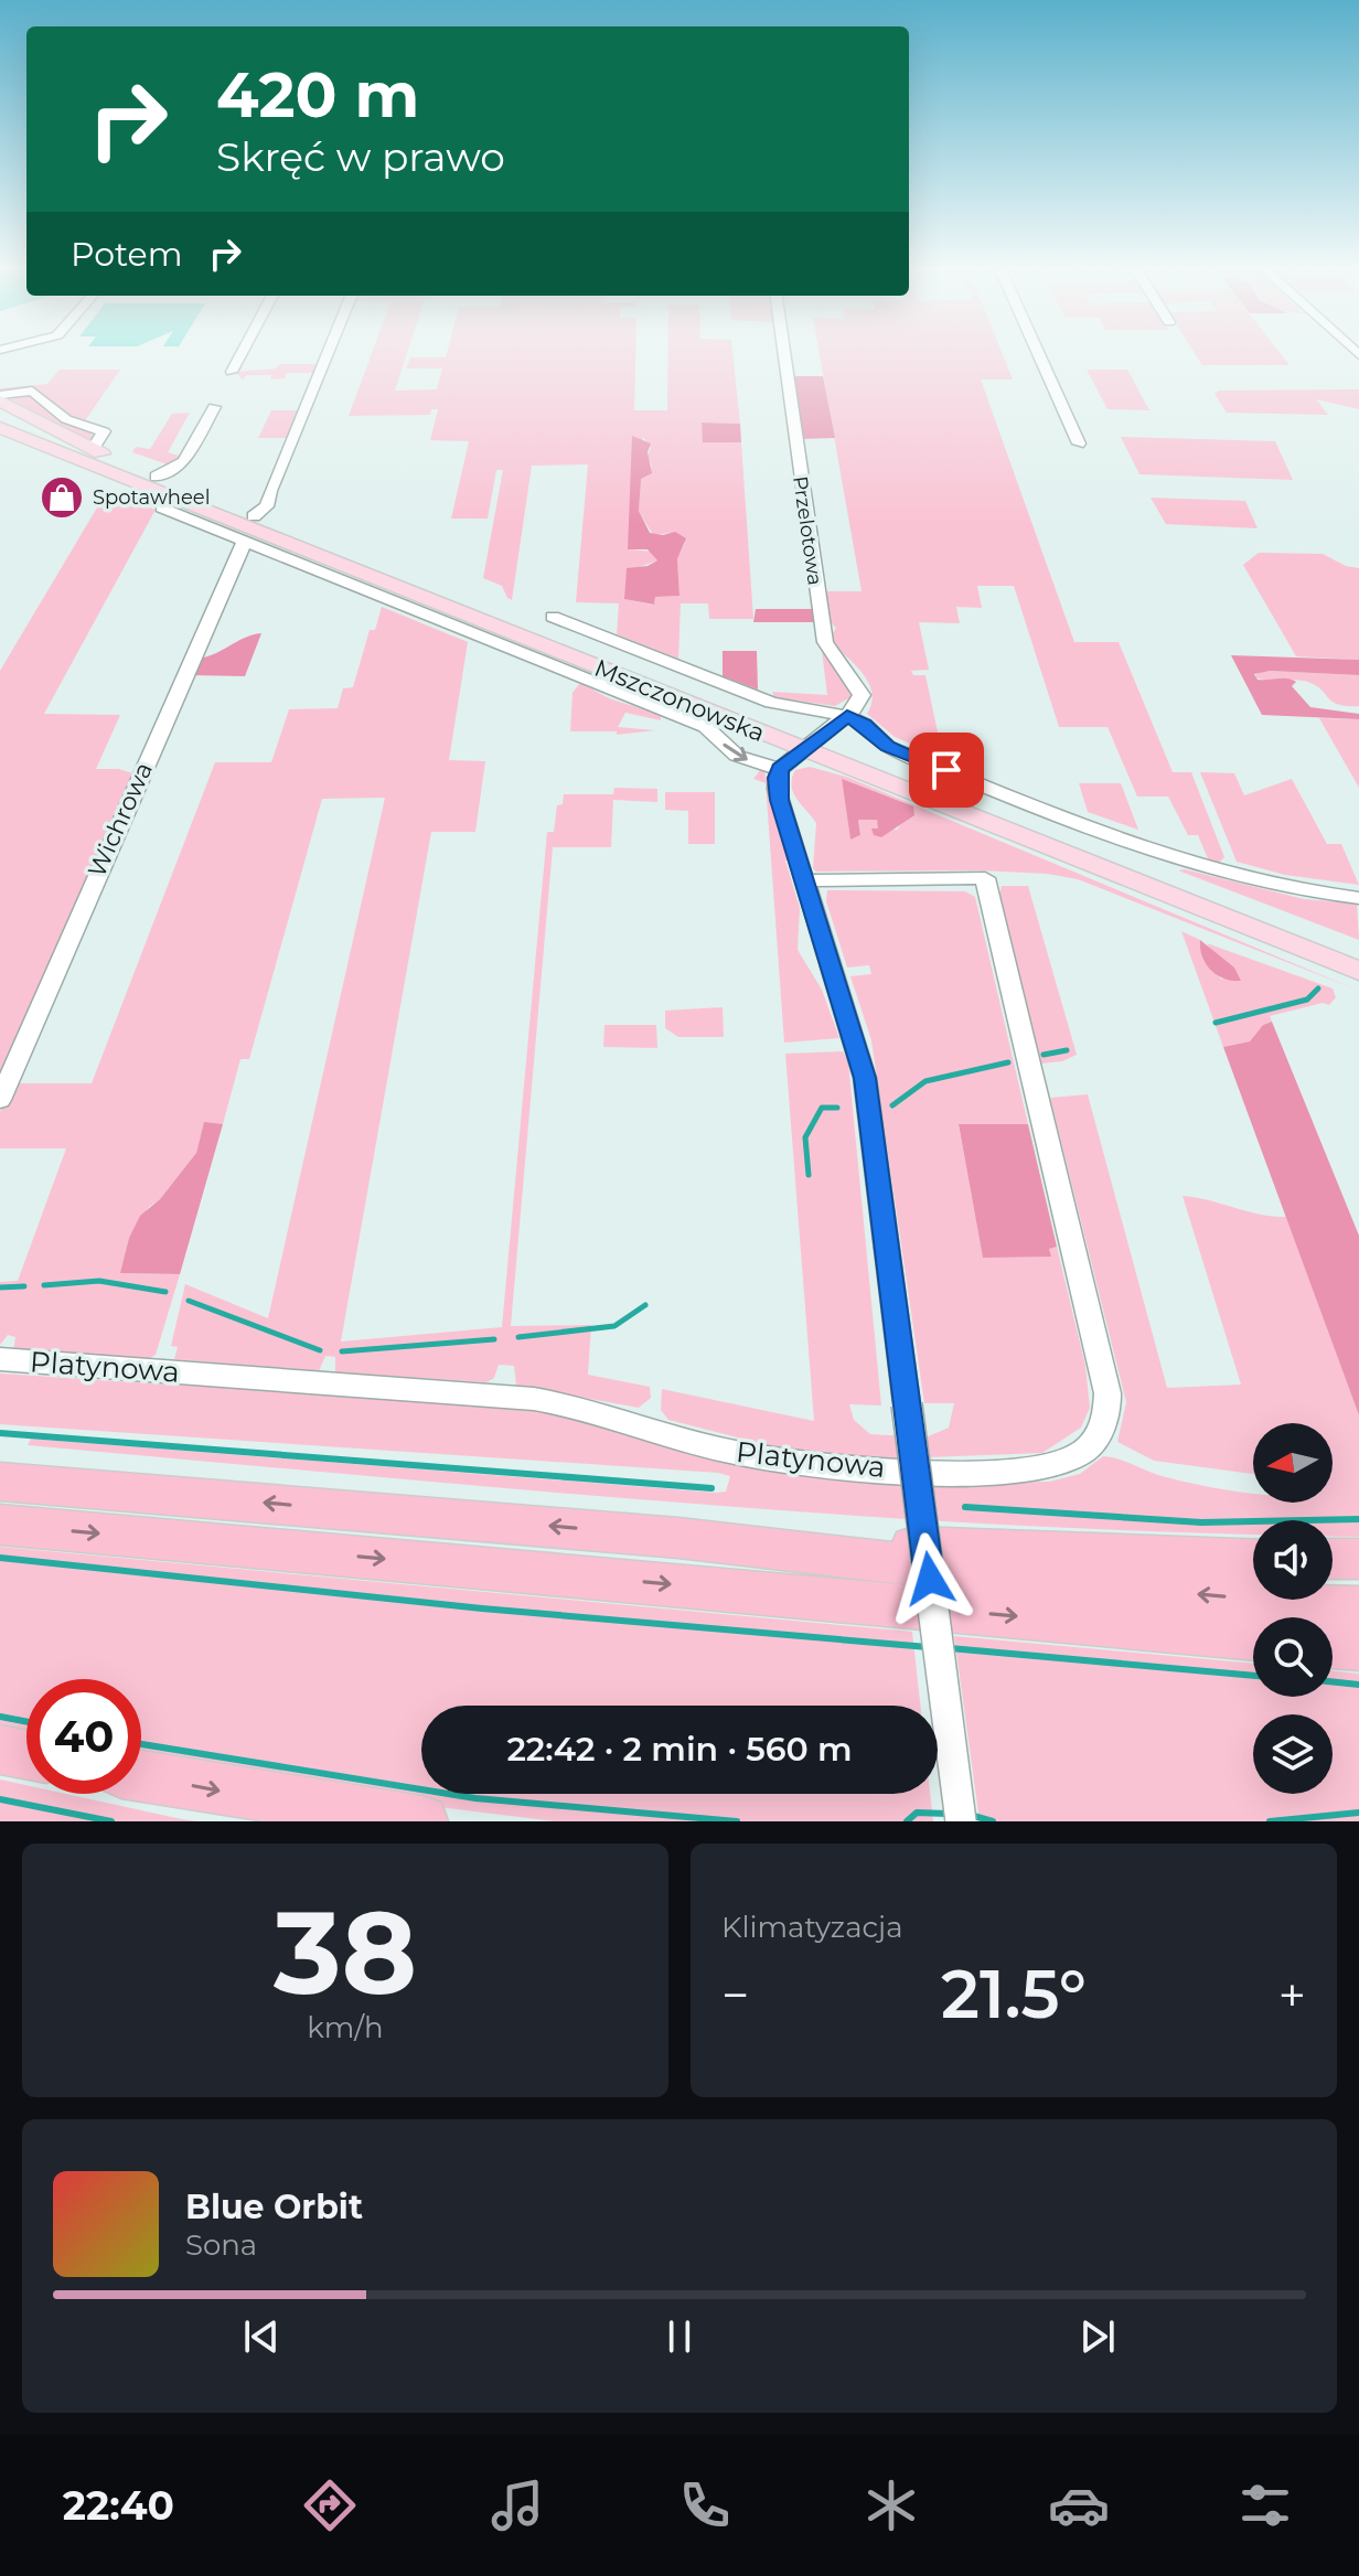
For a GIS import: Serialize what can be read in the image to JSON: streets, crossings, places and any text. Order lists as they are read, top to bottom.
{
  "streets": {
    "main road": ["Mszczonowska"],
    "street": ["Przelotowa", "Wichrowa", "Platynowa"]
  },
  "places": {
    "shop": ["Spotawheel"]
  },
  "north": "left",
  "page": {
    "turn": ["420 m", "Skręć w prawo"],
    "then": "Potem",
    "limit": "40",
    "trip": "22:42 · 2 min · 560 m",
    "tile": [
      ["38", "km/h"],
      "Klimatyzacja"
    ],
    "heat": ["−", "21.5°", "+"],
    "song": ["Blue Orbit", "Sona"],
    "tabs": "22:40"
  }
}
